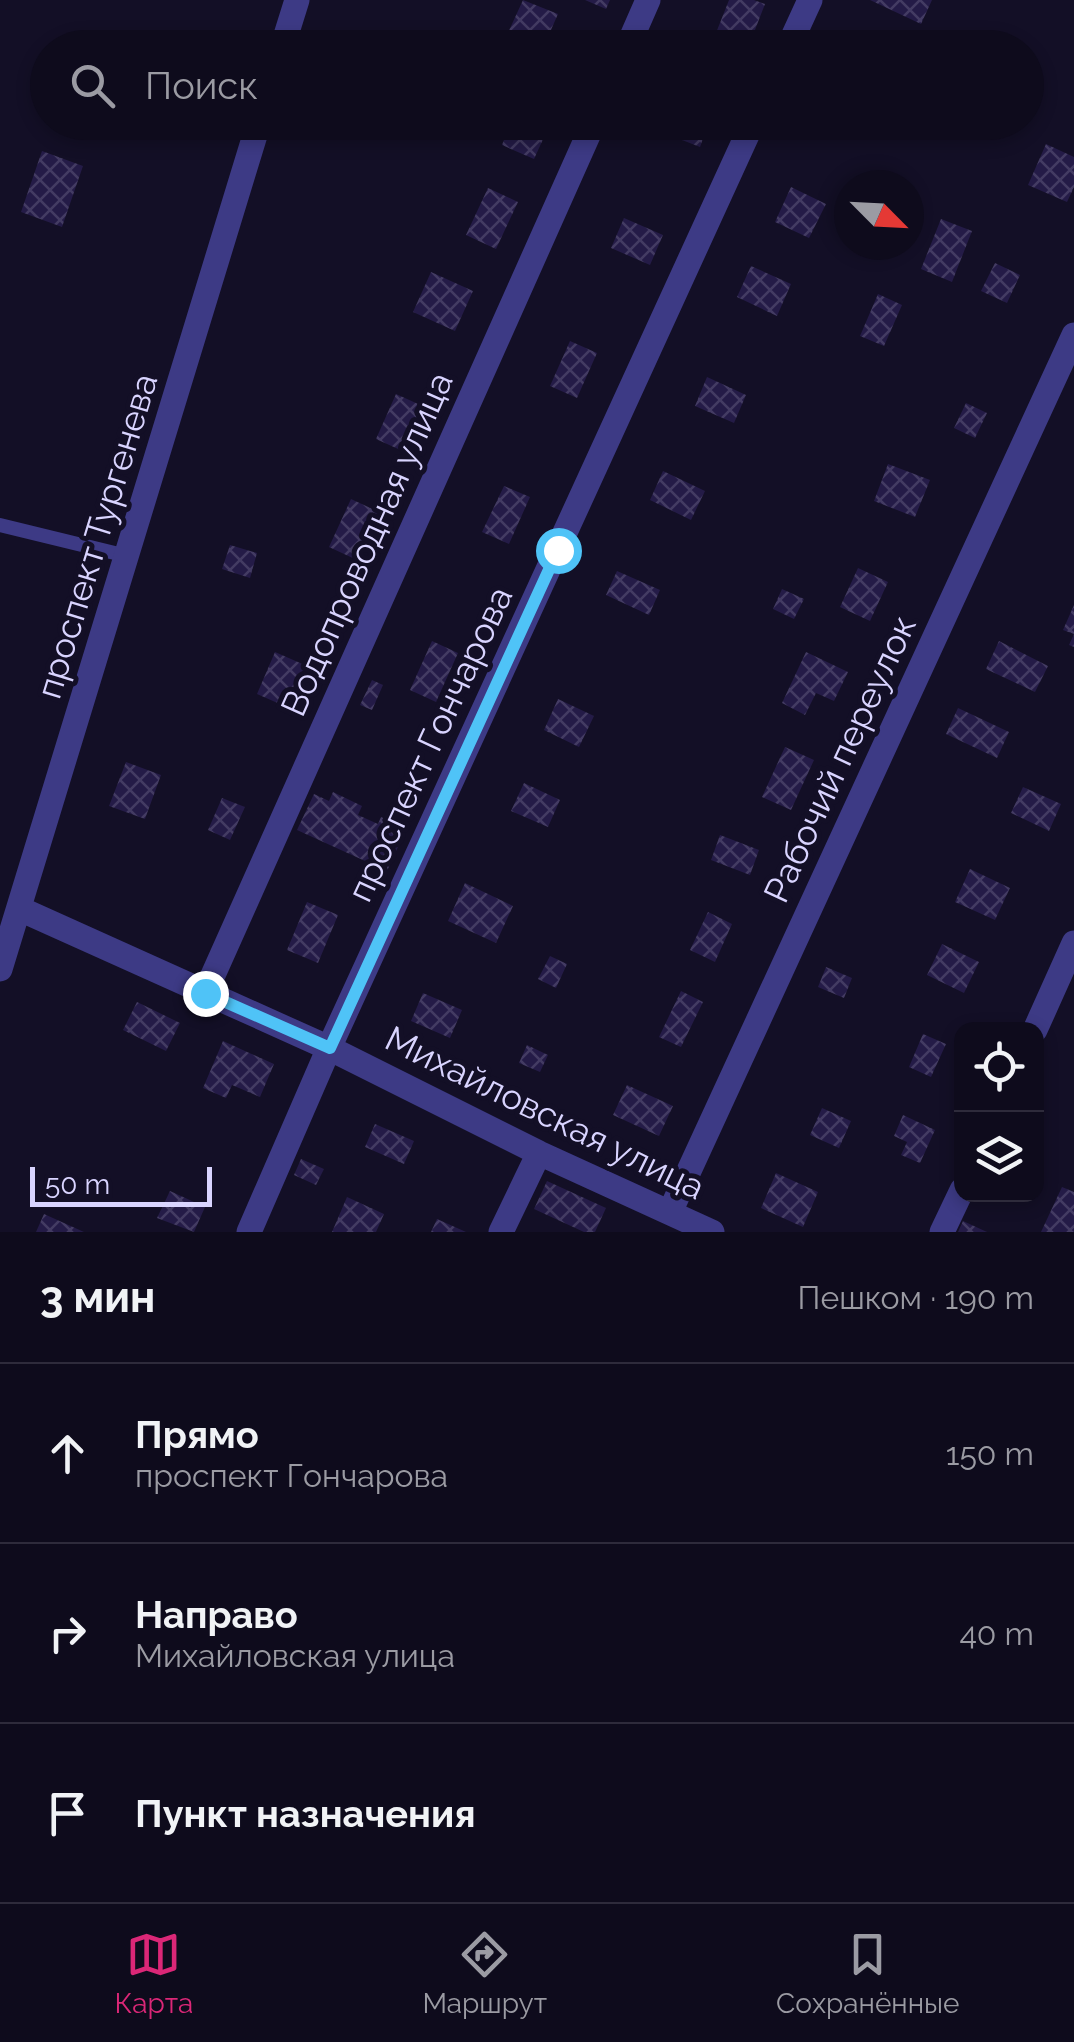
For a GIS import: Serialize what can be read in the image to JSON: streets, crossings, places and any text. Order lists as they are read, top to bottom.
{
  "streets": {
    "street": [
      "проспект Тургенева",
      "Водопроводная улица",
      "проспект Гончарова",
      "Рабочий переулок",
      "Михайловская улица"
    ]
  },
  "crossings": [
    ["проспект Тургенева", "Михайловская улица"],
    ["Водопроводная улица", "Михайловская улица"],
    ["проспект Гончарова", "Михайловская улица"],
    ["Рабочий переулок", "Михайловская улица"]
  ],
  "scale_bar": "50 m",
  "north": "bottom right",
  "page": {
    "search": "Поиск",
    "scale": "50 m",
    "heading": ["3 мин", "Пешком · 190 m"],
    "list": [
      ["Прямо", "проспект Гончарова", "150 m"],
      ["Направо", "Михайловская улица", "40 m"],
      "Пункт назначения"
    ],
    "nav": ["Карта", "Маршрут", "Сохранённые"]
  }
}
